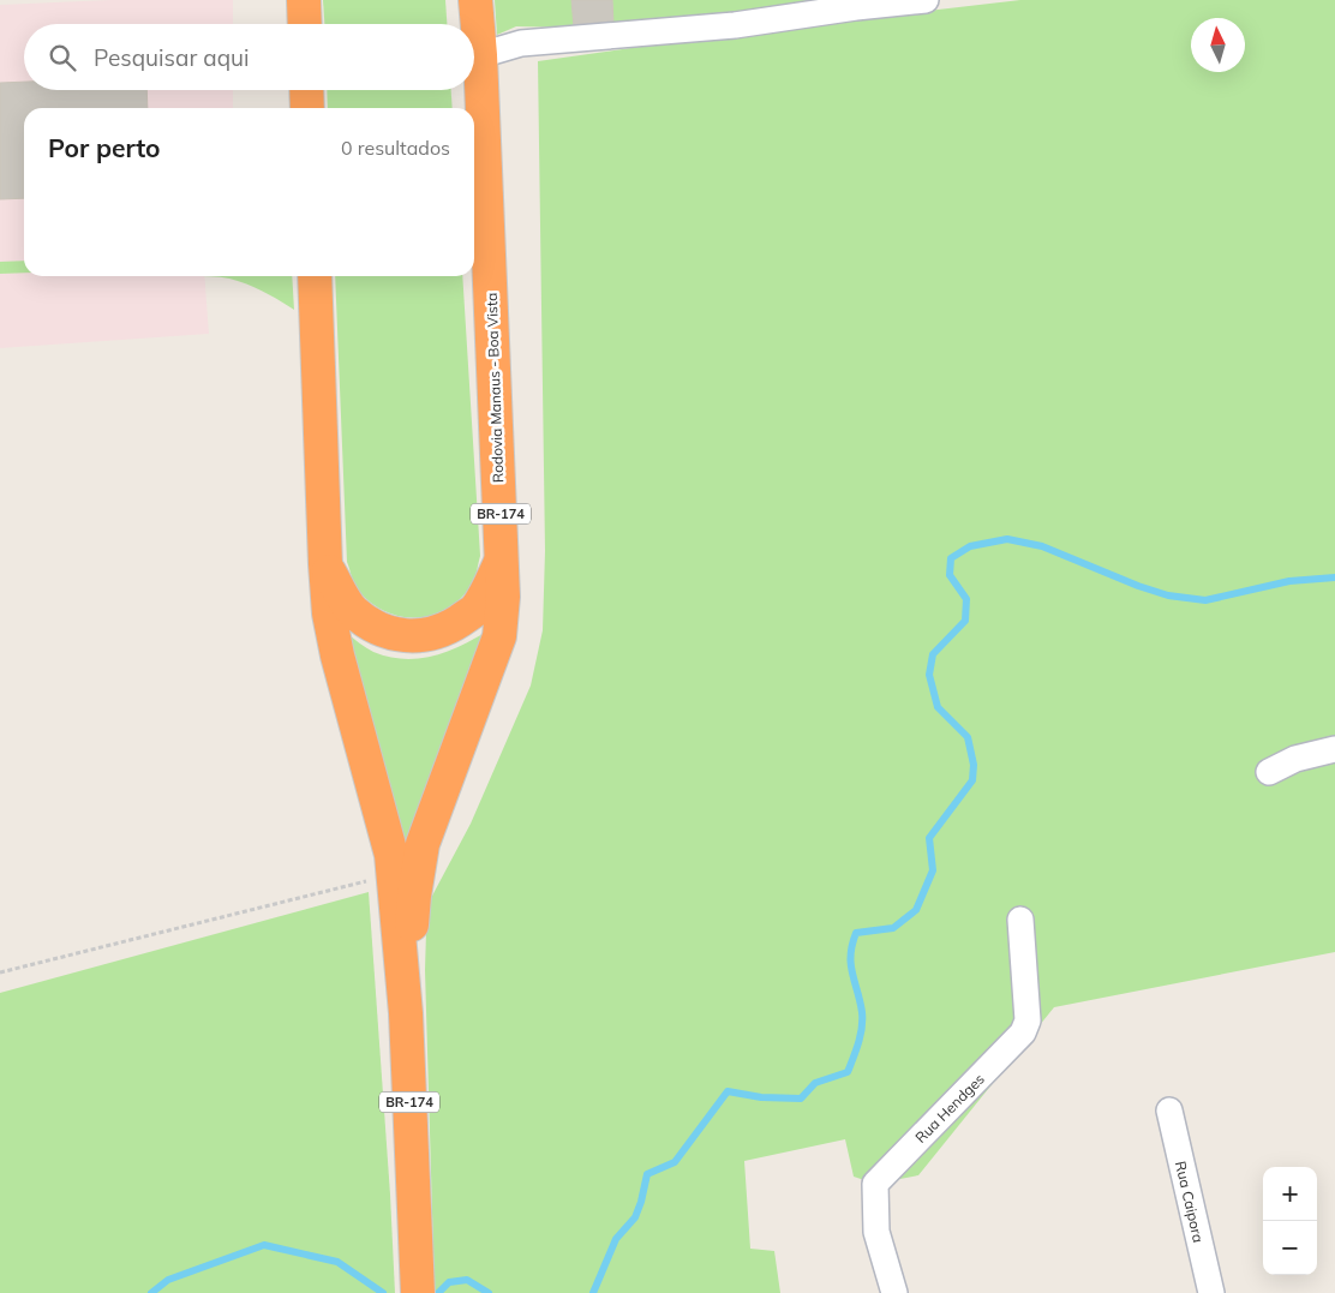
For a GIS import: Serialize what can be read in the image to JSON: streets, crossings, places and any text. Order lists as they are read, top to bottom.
{
  "streets": {
    "highway": ["Rodovia Manaus - Boa Vista", "BR-174"],
    "street": ["Rua Hendges", "Rua Caipora"]
  },
  "north": "top",
  "page": {
    "search": "Pesquisar aqui",
    "heading": ["Por perto", "0 resultados"],
    "map_buttons": ["+", "−"]
  }
}
